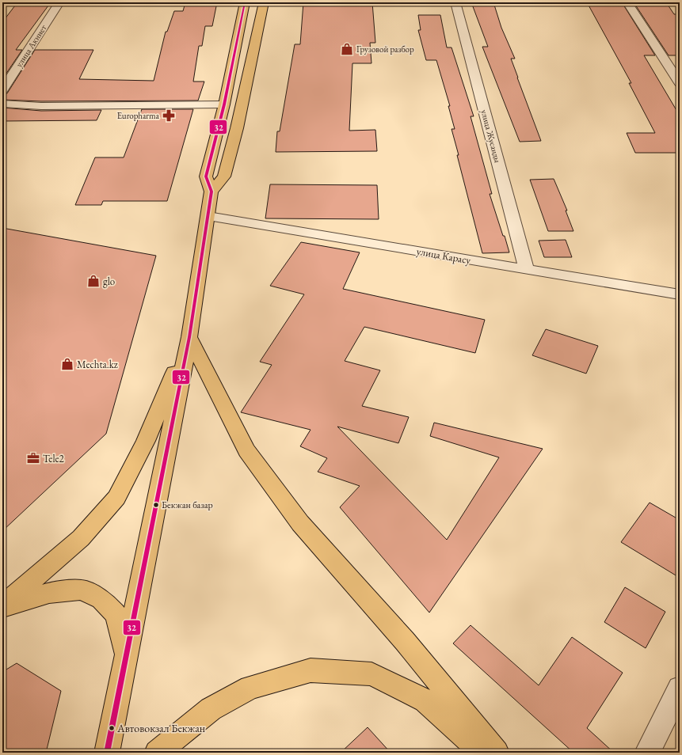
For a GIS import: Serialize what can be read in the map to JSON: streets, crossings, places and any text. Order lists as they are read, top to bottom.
{
  "streets": {
    "street": ["улица Акниет", "улица Жусанды", "улица Карасу"]
  },
  "crossings": [
    ["улица Жусанды", "улица Карасу"]
  ],
  "places": {
    "shop": ["Грузовой разбор", "glo", "Mechta.kz"],
    "pharmacy": ["Europharma"],
    "office": ["Tele2"],
    "other": ["Бекжан базар", "Автовокзал Бекжан"]
  },
  "lines": ["transit line 32"]
}
